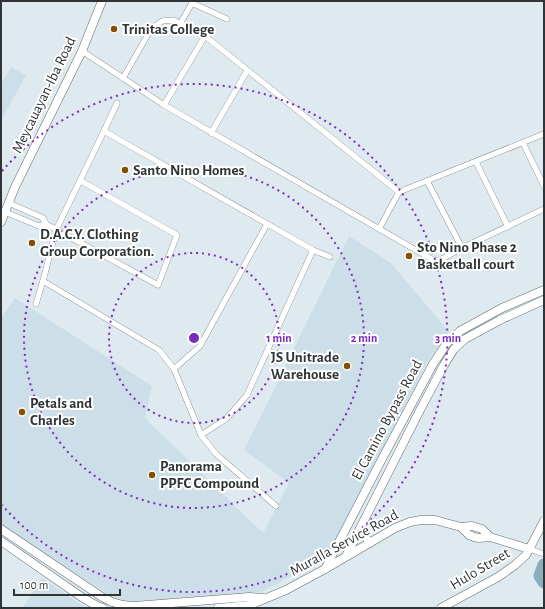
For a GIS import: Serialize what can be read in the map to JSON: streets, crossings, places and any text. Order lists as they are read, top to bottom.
{
  "streets": {
    "street": [
      "Meycauayan-Iba Road",
      "El Camino Bypass Road",
      "Muralla Service Road",
      "Hulo Street"
    ]
  },
  "crossings": [
    ["El Camino Bypass Road", "Muralla Service Road"],
    ["Muralla Service Road", "Hulo Street"]
  ],
  "places": [
    "Trinitas College",
    "Santo Nino Homes",
    "D.A.C.Y. Clothing Group Corporation.",
    "Sto Nino Phase 2 Basketball court",
    "JS Unitrade Warehouse",
    "Petals and Charles",
    "Panorama PPFC Compound"
  ],
  "scale_bar": "100 m",
  "rings": ["1 min", "2 min", "3 min"]
}
